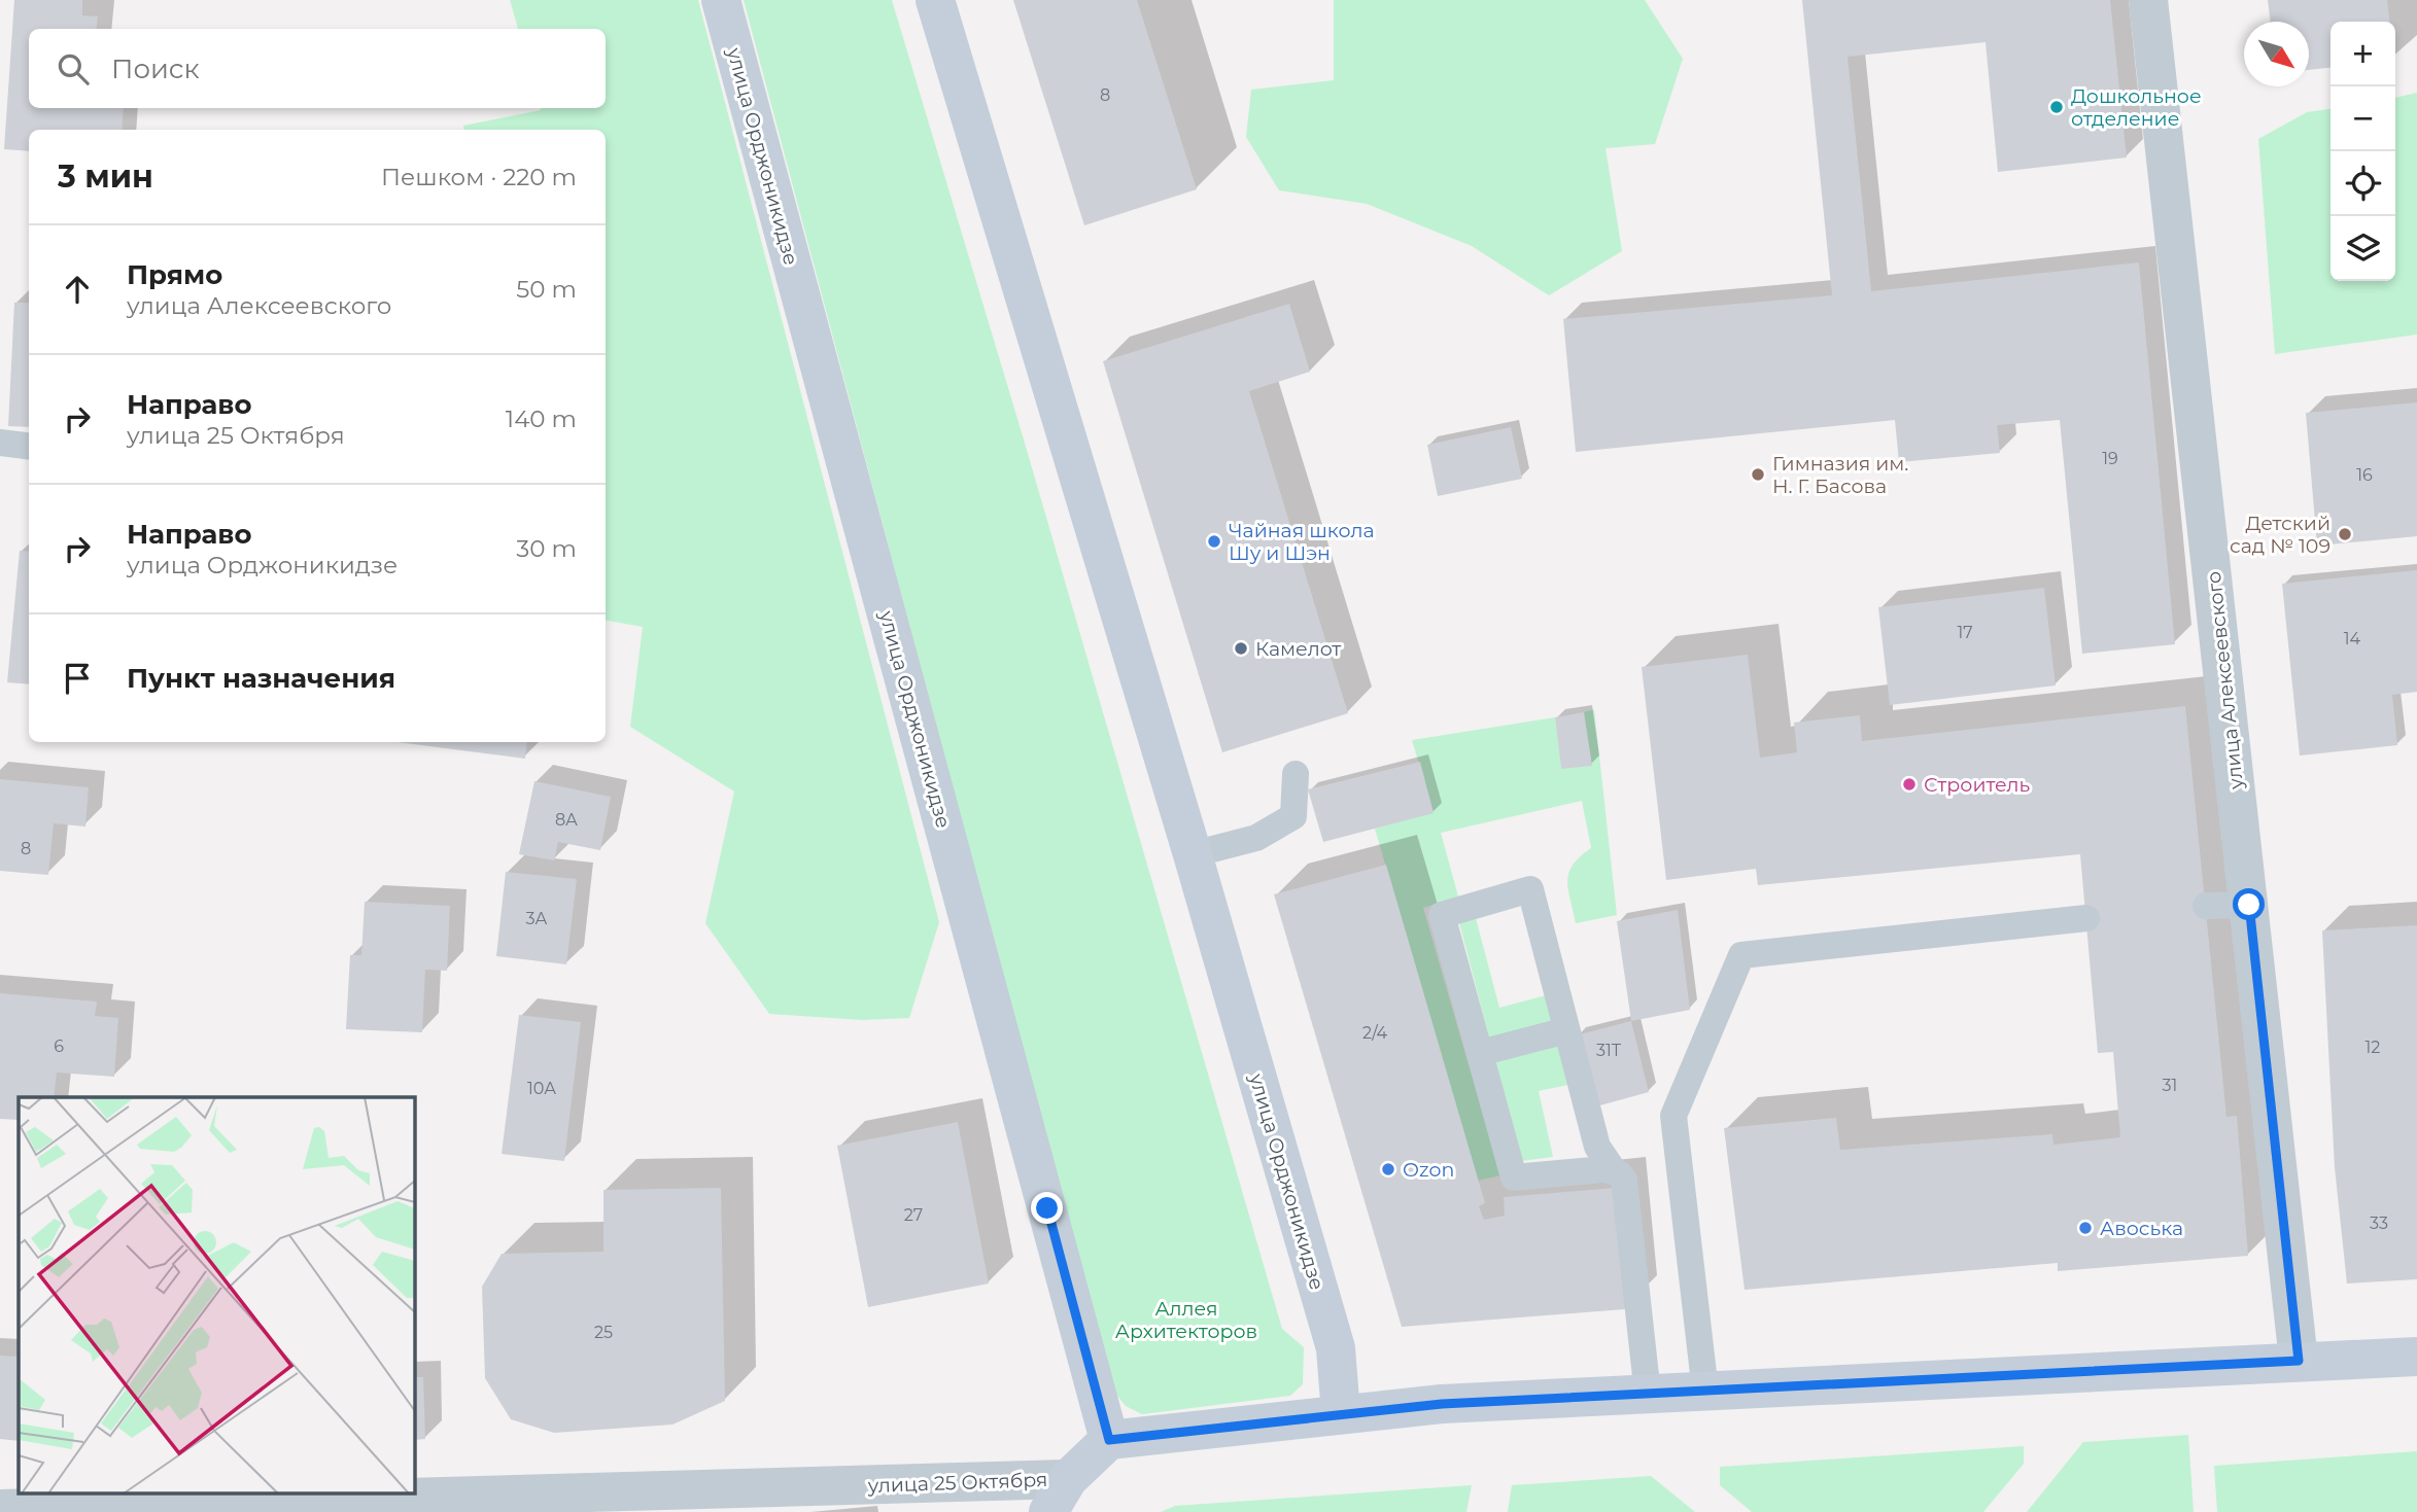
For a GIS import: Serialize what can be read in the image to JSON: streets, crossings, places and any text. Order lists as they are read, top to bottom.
{
  "streets": {
    "street": ["улица Орджоникидзе", "улица Алексеевского", "улица 25 Октября"]
  },
  "crossings": [
    ["улица Орджоникидзе", "улица 25 Октября"]
  ],
  "parks": ["Аллея Архитекторов"],
  "places": [
    "Дошкольное отделение",
    "Гимназия им. Н. Г. Басова",
    "Детский сад № 109",
    "Чайная школа Шу и Шэн",
    "Камелот",
    "Строитель",
    "Ozon",
    "Авоська"
  ],
  "house_numbers": [
    "8",
    "19",
    "16",
    "17",
    "14",
    "8А",
    "8",
    "3А",
    "2/4",
    "6",
    "12",
    "31Т",
    "31",
    "10А",
    "27",
    "33",
    "25"
  ],
  "north": "bottom right",
  "page": {
    "map_buttons": ["+", "−"],
    "search": "Поиск",
    "heading": ["3 мин", "Пешком · 220 m"],
    "list": [
      ["Прямо", "улица Алексеевского", "50 m"],
      ["Направо", "улица 25 Октября", "140 m"],
      ["Направо", "улица Орджоникидзе", "30 m"],
      "Пункт назначения"
    ]
  }
}
